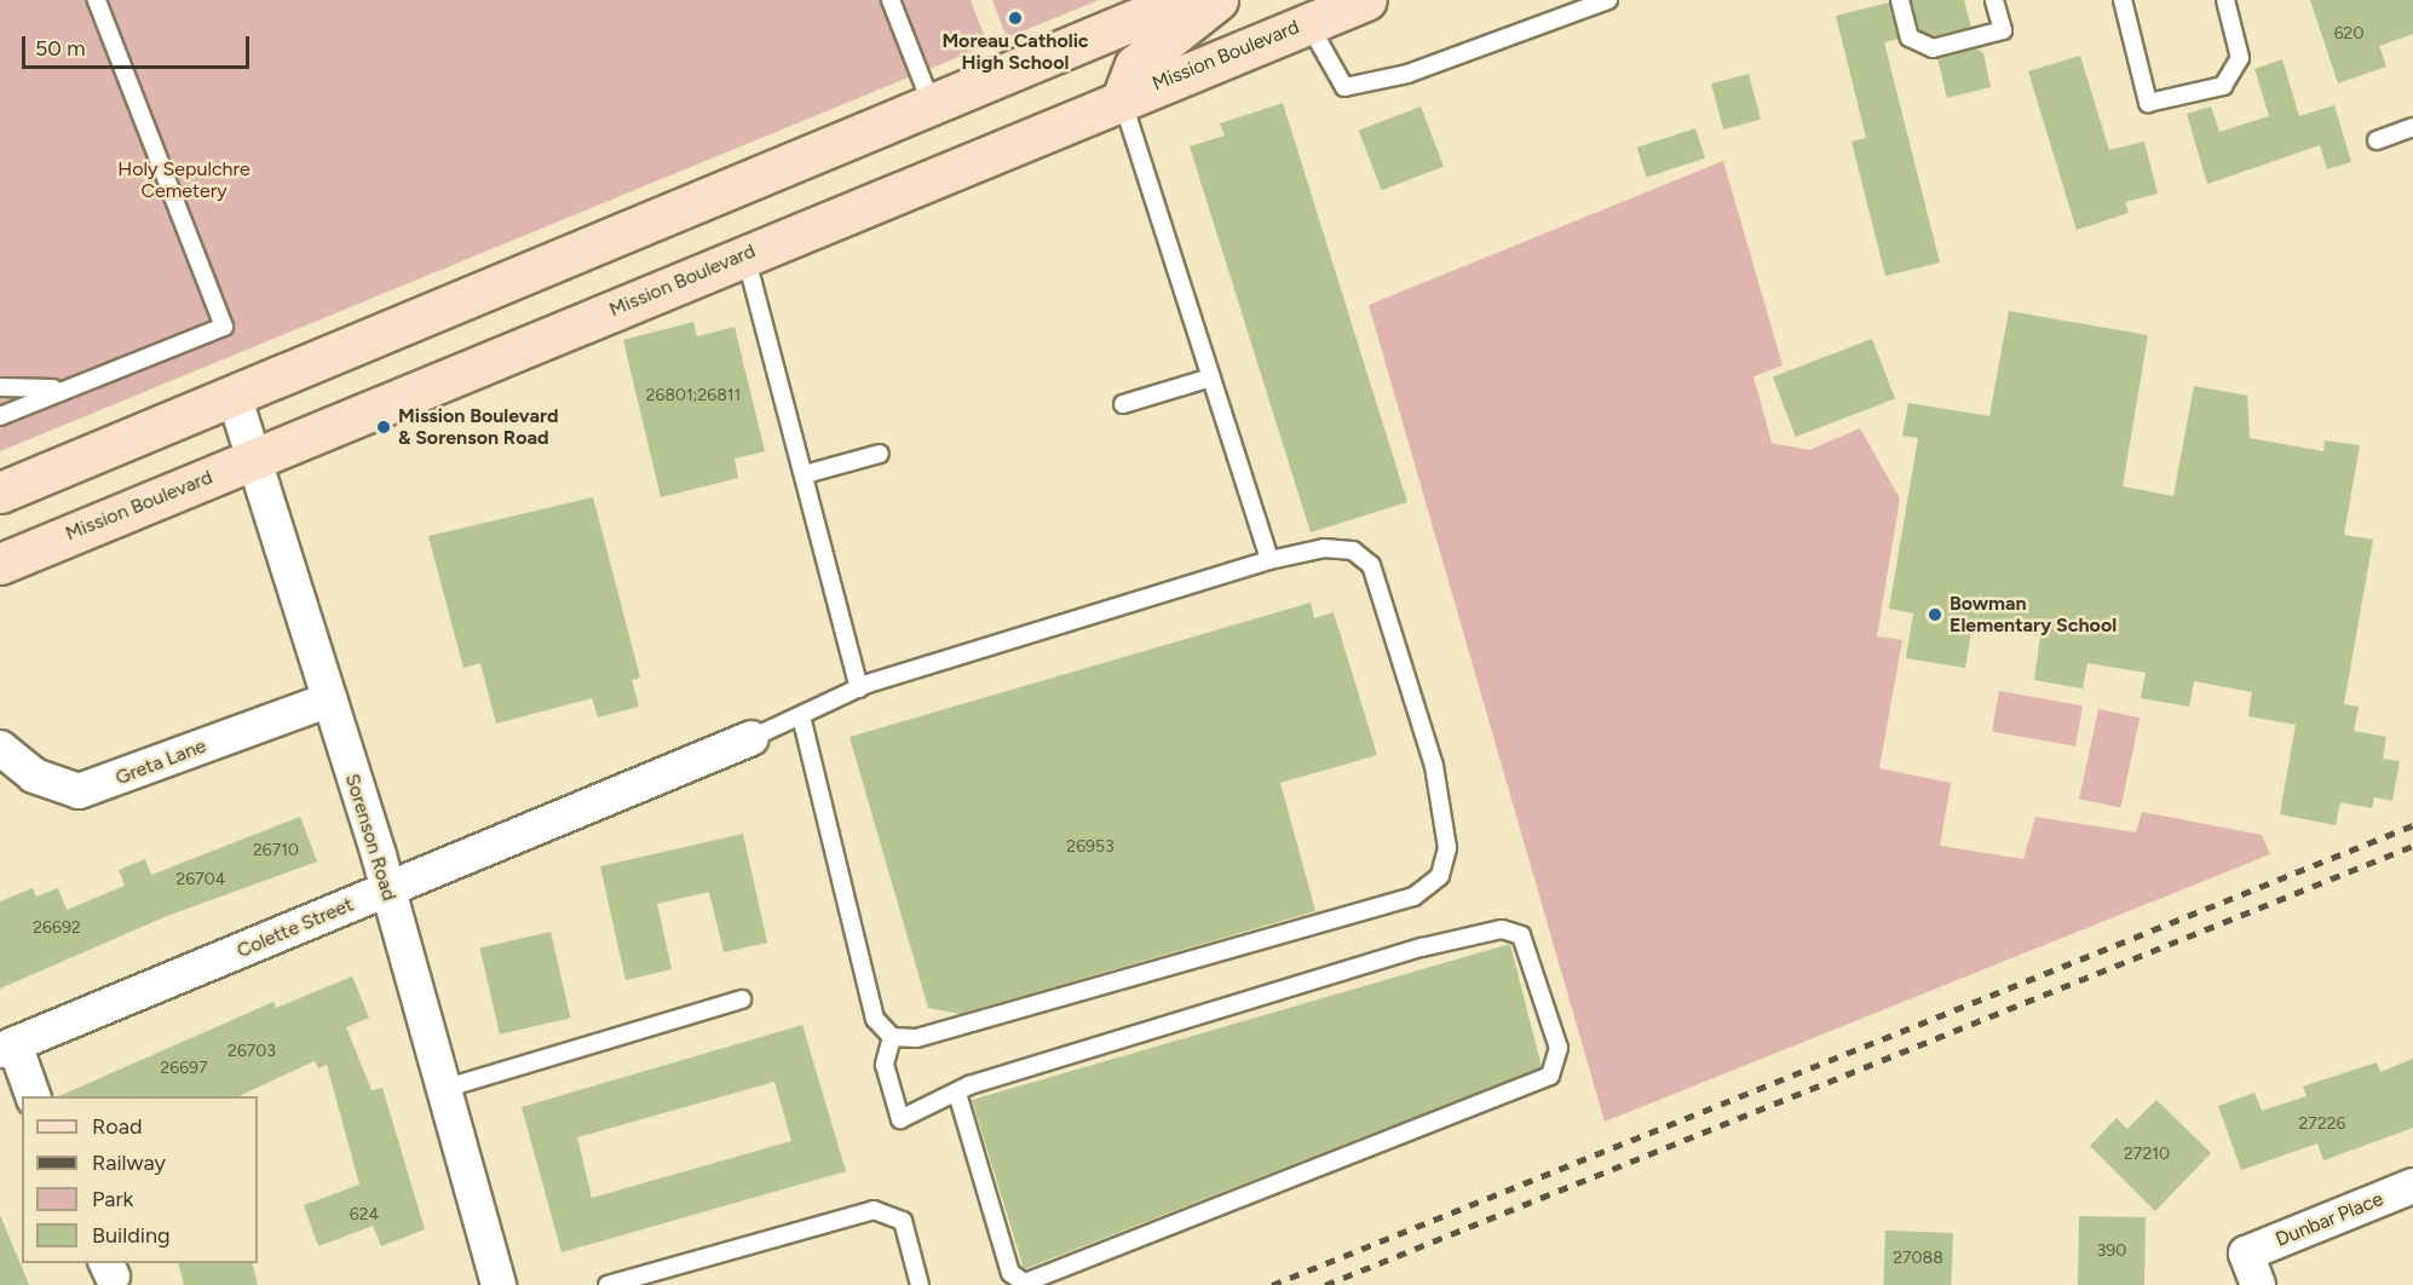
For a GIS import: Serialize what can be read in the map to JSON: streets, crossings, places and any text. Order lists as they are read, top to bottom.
{
  "streets": {
    "main road": ["Mission Boulevard"],
    "street": [
      "Greta Lane",
      "Sorenson Road",
      "Colette Street",
      "Dunbar Place"
    ]
  },
  "crossings": [
    ["Mission Boulevard", "Sorenson Road"],
    ["Greta Lane", "Sorenson Road"],
    ["Sorenson Road", "Colette Street"]
  ],
  "parks": ["Holy Sepulchre Cemetery"],
  "places": ["Moreau Catholic High School", "Mission Boulevard & Sorenson Road", "Bowman Elementary School"],
  "house_numbers": [
    "620",
    "26801;26811",
    "26953",
    "26710",
    "26704",
    "26692",
    "26703",
    "26697",
    "27226",
    "27210",
    "624",
    "390",
    "27088"
  ],
  "legend": [
    "Road",
    "Railway",
    "Park",
    "Building"
  ],
  "scale_bar": "50 m"
}
